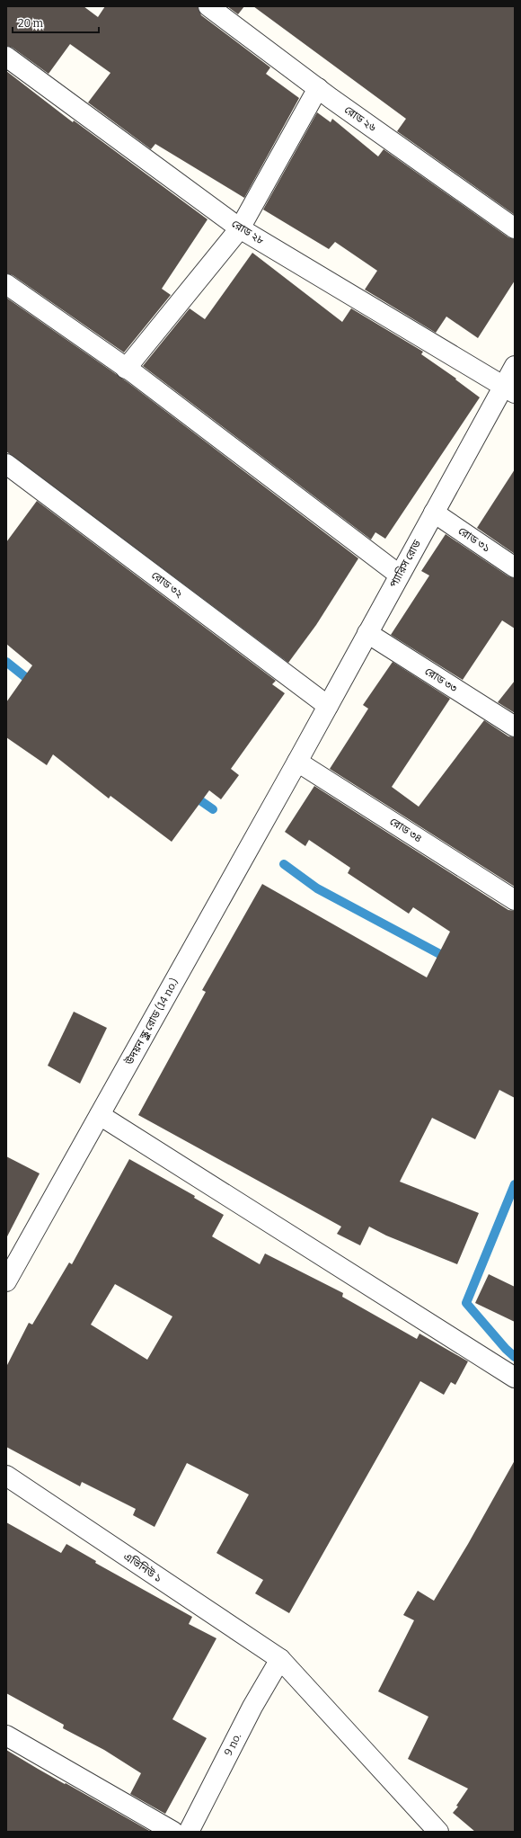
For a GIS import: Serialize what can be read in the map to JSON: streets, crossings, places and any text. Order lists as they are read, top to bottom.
{
  "streets": {
    "street": [
      "রোড ২৬",
      "রোড ২৮",
      "রোড ৩১",
      "প্যারিস রোড",
      "রোড ৩২",
      "রোড ৩৩",
      "রোড ৩৪",
      "উদয়ন স্কুল রোড (14 no.)",
      "এভিনিউ ১",
      "9 no."
    ]
  },
  "crossings": [
    ["রোড ২৮", "প্যারিস রোড"],
    ["রোড ৩১", "প্যারিস রোড"],
    ["প্যারিস রোড", "রোড ৩২"],
    ["প্যারিস রোড", "রোড ৩৩"],
    ["প্যারিস রোড", "রোড ৩৪"],
    ["প্যারিস রোড", "উদয়ন স্কুল রোড (14 no.)"],
    ["রোড ৩৪", "উদয়ন স্কুল রোড (14 no.)"],
    ["এভিনিউ ১", "9 no."]
  ],
  "scale_bar": "20 m"
}
